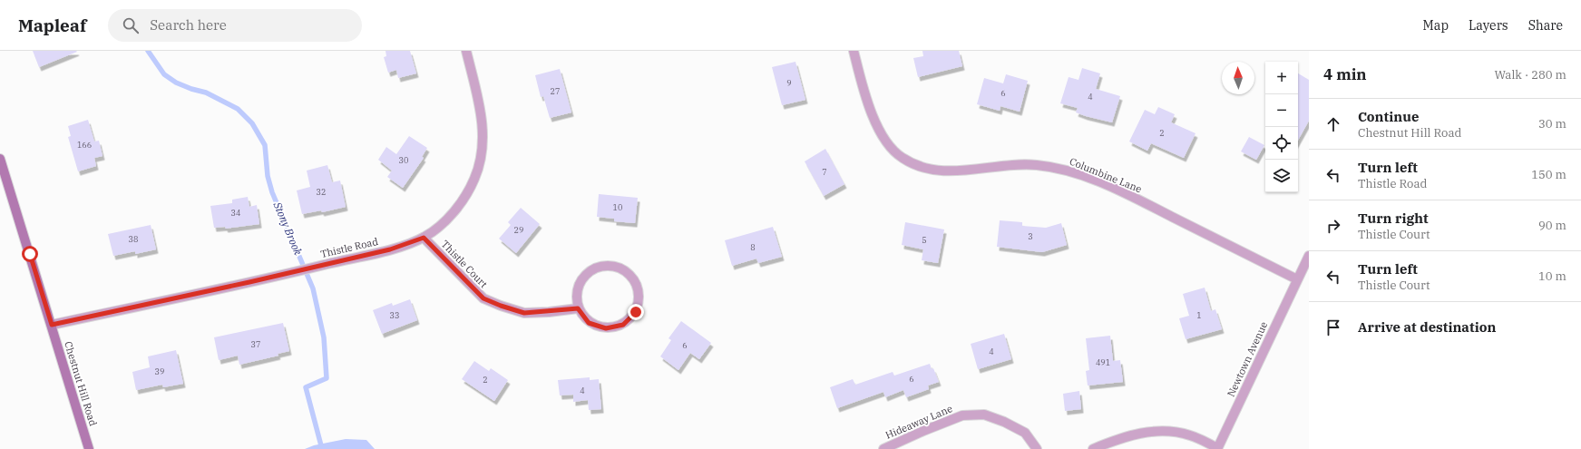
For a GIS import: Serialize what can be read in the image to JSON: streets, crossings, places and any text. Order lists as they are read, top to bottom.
{
  "streets": {
    "main road": ["Chestnut Hill Road"],
    "street": [
      "Columbine Lane",
      "Thistle Road",
      "Thistle Court",
      "Newtown Avenue",
      "Hideaway Lane"
    ]
  },
  "crossings": [
    ["Columbine Lane", "Newtown Avenue"],
    ["Thistle Road", "Thistle Court"],
    ["Thistle Road", "Chestnut Hill Road"]
  ],
  "water": ["Stony Brook"],
  "house_numbers": [
    "9",
    "27",
    "6",
    "4",
    "2",
    "166",
    "30",
    "7",
    "32",
    "10",
    "34",
    "29",
    "3",
    "38",
    "5",
    "8",
    "33",
    "1",
    "37",
    "6",
    "4",
    "491",
    "39",
    "6",
    "2",
    "4"
  ],
  "north": "top",
  "page": {
    "header": "Mapleaf",
    "search": "Search here",
    "nav": ["Map", "Layers", "Share"],
    "heading": ["4 min", "Walk · 280 m"],
    "map_buttons": ["+", "−"],
    "list": [
      ["Continue", "Chestnut Hill Road", "30 m"],
      ["Turn left", "Thistle Road", "150 m"],
      ["Turn right", "Thistle Court", "90 m"],
      ["Turn left", "Thistle Court", "10 m"],
      "Arrive at destination"
    ]
  }
}
